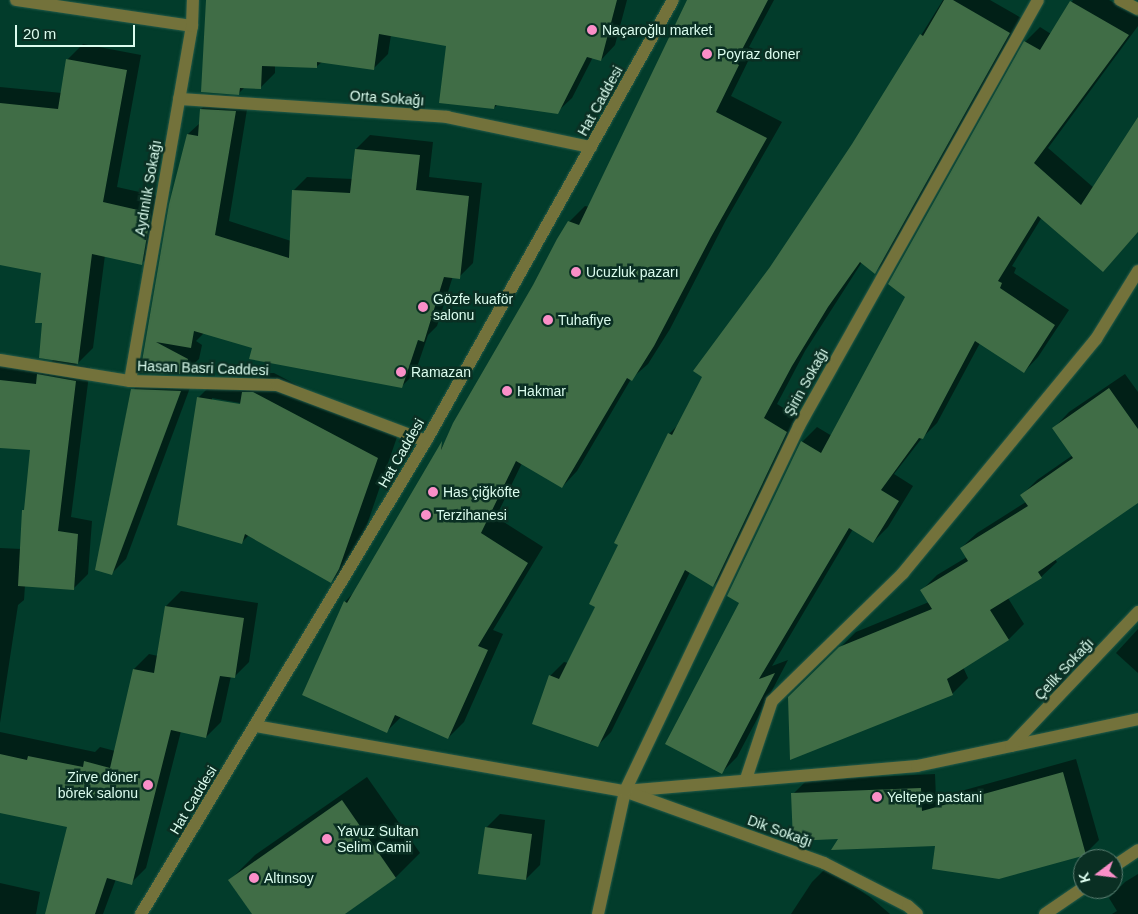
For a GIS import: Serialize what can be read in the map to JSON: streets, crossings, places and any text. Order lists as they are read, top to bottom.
{
  "streets": {
    "street": [
      "Orta Sokağı",
      "Hat Caddesi",
      "Aydınlık Sokağı",
      "Hasan Basri Caddesi",
      "Şirin Sokağı",
      "Çelik Sokağı",
      "Dik Sokağı"
    ]
  },
  "crossings": [
    ["Orta Sokağı", "Hat Caddesi"],
    ["Orta Sokağı", "Aydınlık Sokağı"],
    ["Hat Caddesi", "Hasan Basri Caddesi"],
    ["Aydınlık Sokağı", "Hasan Basri Caddesi"],
    ["Şirin Sokağı", "Dik Sokağı"]
  ],
  "places": [
    "Naçaroğlu market",
    "Poyraz doner",
    "Ucuzluk pazarı",
    "Gözfe kuaför salonu",
    "Tuhafiye",
    "Ramazan",
    "Hakmar",
    "Has çiğköfte",
    "Terzihanesi",
    "Zirve döner börek salonu",
    "Yeltepe pastani",
    "Yavuz Sultan Selim Camii",
    "Altınsoy"
  ],
  "scale_bar": "20 m",
  "north": "left"
}
